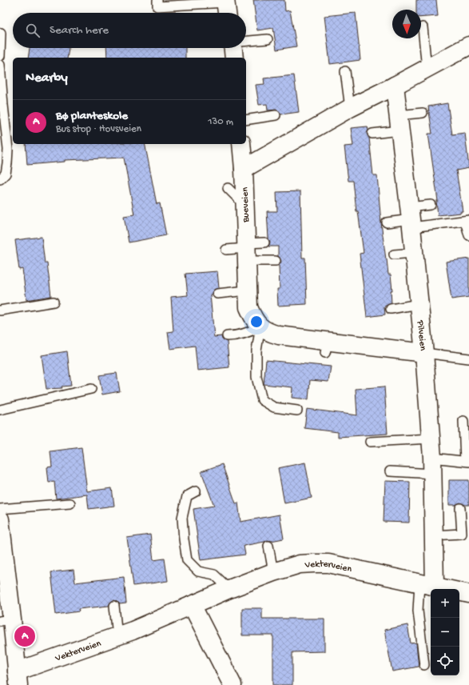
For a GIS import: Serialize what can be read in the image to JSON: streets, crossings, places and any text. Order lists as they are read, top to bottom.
{
  "streets": {
    "street": ["Bueveien", "Pilveien", "Vekterveien"]
  },
  "crossings": [
    ["Bueveien", "Pilveien"],
    ["Pilveien", "Vekterveien"]
  ],
  "north": "bottom",
  "page": {
    "search": "Search here",
    "heading": "Nearby",
    "list": [
      {
        "mark": "A",
        "name": "Bø planteskole",
        "note": "Bus stop · Hovsveien",
        "value": "130 m"
      }
    ],
    "map_buttons": ["+", "−"],
    "pins": "A"
  }
}
